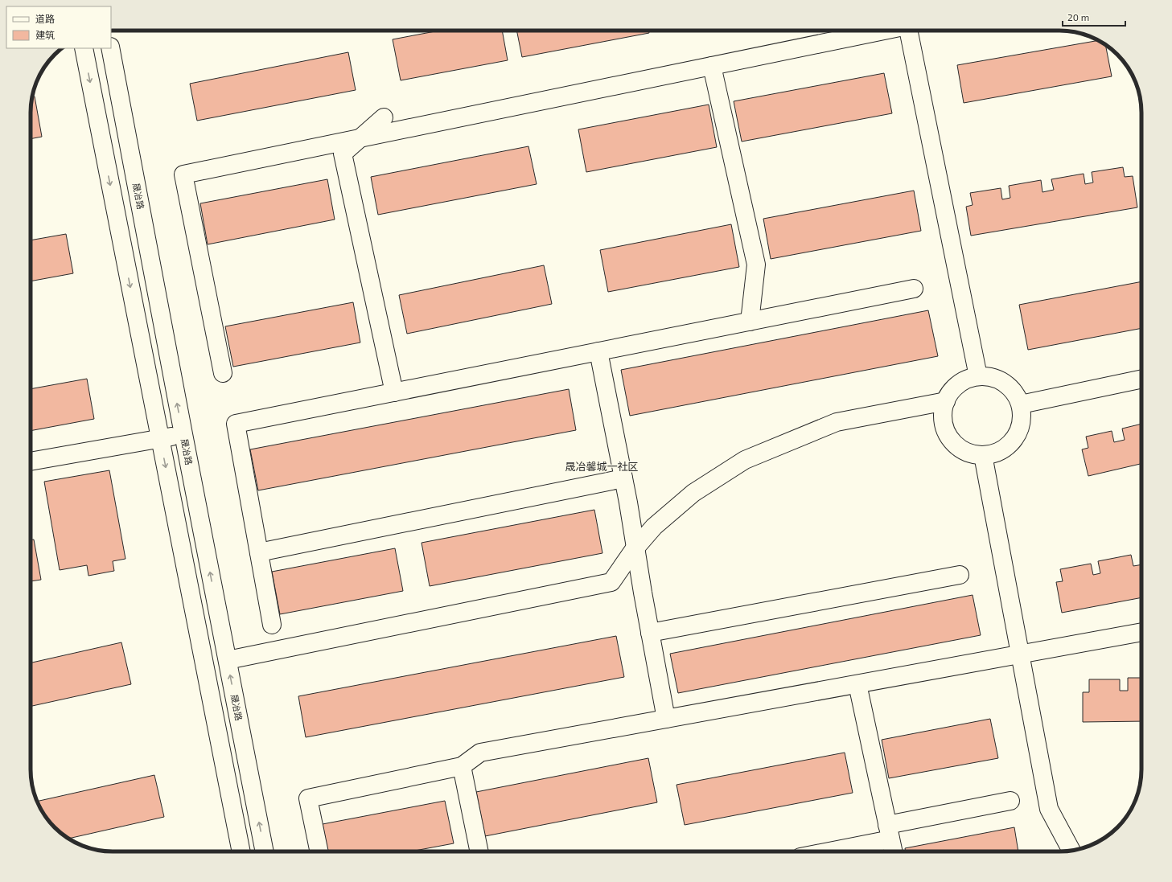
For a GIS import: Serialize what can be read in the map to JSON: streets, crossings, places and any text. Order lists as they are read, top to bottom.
{
  "streets": {
    "street": ["晟冶路"]
  },
  "districts": ["晟冶馨城一社区"],
  "legend": ["道路", "建筑"],
  "scale_bar": "20 m"
}
